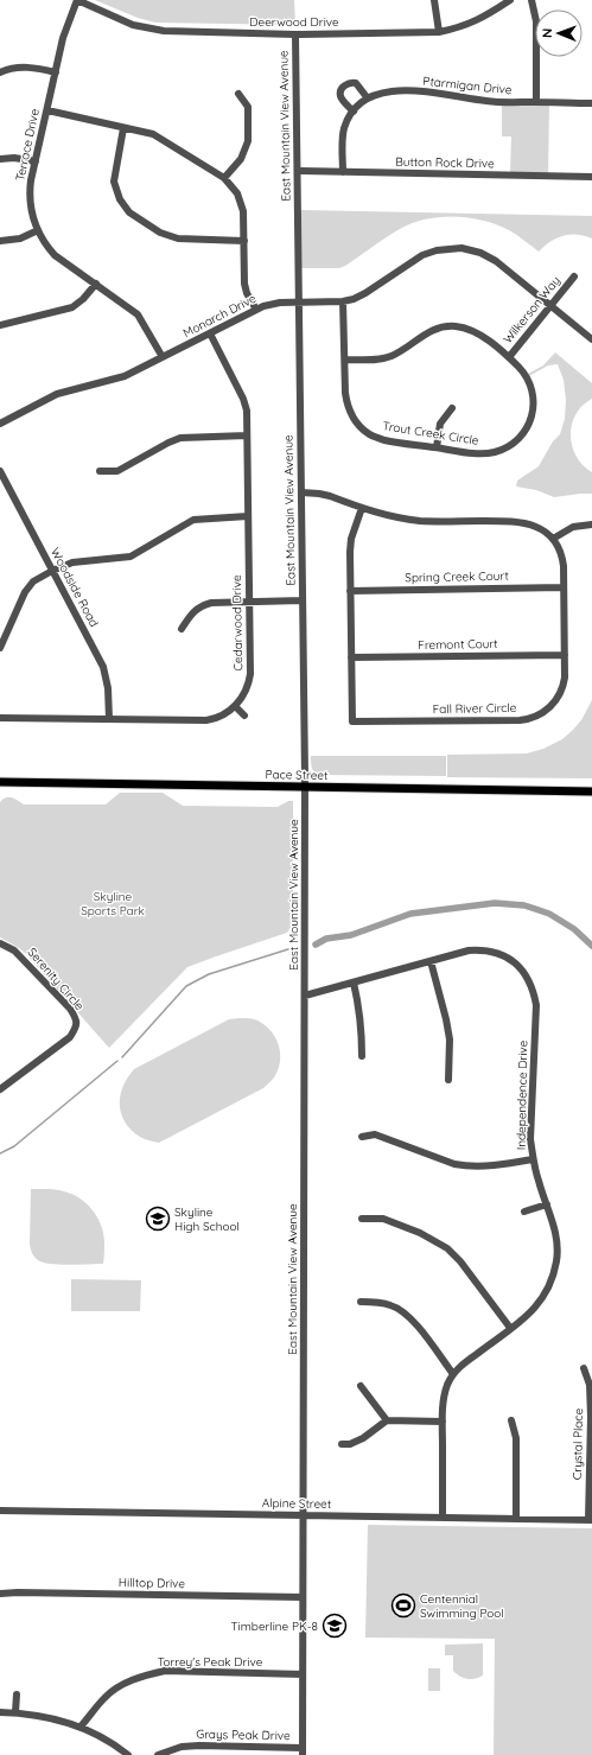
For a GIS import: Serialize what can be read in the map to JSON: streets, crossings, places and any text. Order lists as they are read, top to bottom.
{
  "streets": {
    "main road": ["Pace Street"],
    "street": [
      "Deerwood Drive",
      "Ptarmigan Drive",
      "East Mountain View Avenue",
      "Terrace Drive",
      "Button Rock Drive",
      "Wilkerson Way",
      "Monarch Drive",
      "Trout Creek Circle",
      "Spring Creek Court",
      "Woodside Road",
      "Cedarwood Drive",
      "Fremont Court",
      "Fall River Circle",
      "Serenity Circle",
      "Independence Drive",
      "Crystal Place",
      "Alpine Street",
      "Hilltop Drive",
      "Torrey's Peak Drive",
      "Grays Peak Drive"
    ]
  },
  "crossings": [
    ["Deerwood Drive", "East Mountain View Avenue"],
    ["Deerwood Drive", "Terrace Drive"],
    ["Ptarmigan Drive", "Button Rock Drive"],
    ["East Mountain View Avenue", "Button Rock Drive"],
    ["East Mountain View Avenue", "Monarch Drive"],
    ["East Mountain View Avenue", "Pace Street"],
    ["East Mountain View Avenue", "Independence Drive"],
    ["East Mountain View Avenue", "Alpine Street"],
    ["East Mountain View Avenue", "Hilltop Drive"],
    ["East Mountain View Avenue", "Torrey's Peak Drive"],
    ["East Mountain View Avenue", "Grays Peak Drive"],
    ["Terrace Drive", "Monarch Drive"],
    ["Wilkerson Way", "Monarch Drive"],
    ["Wilkerson Way", "Trout Creek Circle"],
    ["Monarch Drive", "Trout Creek Circle"],
    ["Monarch Drive", "Cedarwood Drive"],
    ["Spring Creek Court", "Fall River Circle"],
    ["Woodside Road", "Cedarwood Drive"],
    ["Fremont Court", "Fall River Circle"],
    ["Independence Drive", "Alpine Street"],
    ["Crystal Place", "Alpine Street"]
  ],
  "parks": ["Skyline Sports Park"],
  "places": {
    "school or university": ["Skyline High School", "Timberline PK-8"],
    "sports": ["Centennial Swimming Pool"]
  },
  "north": "left"
}
